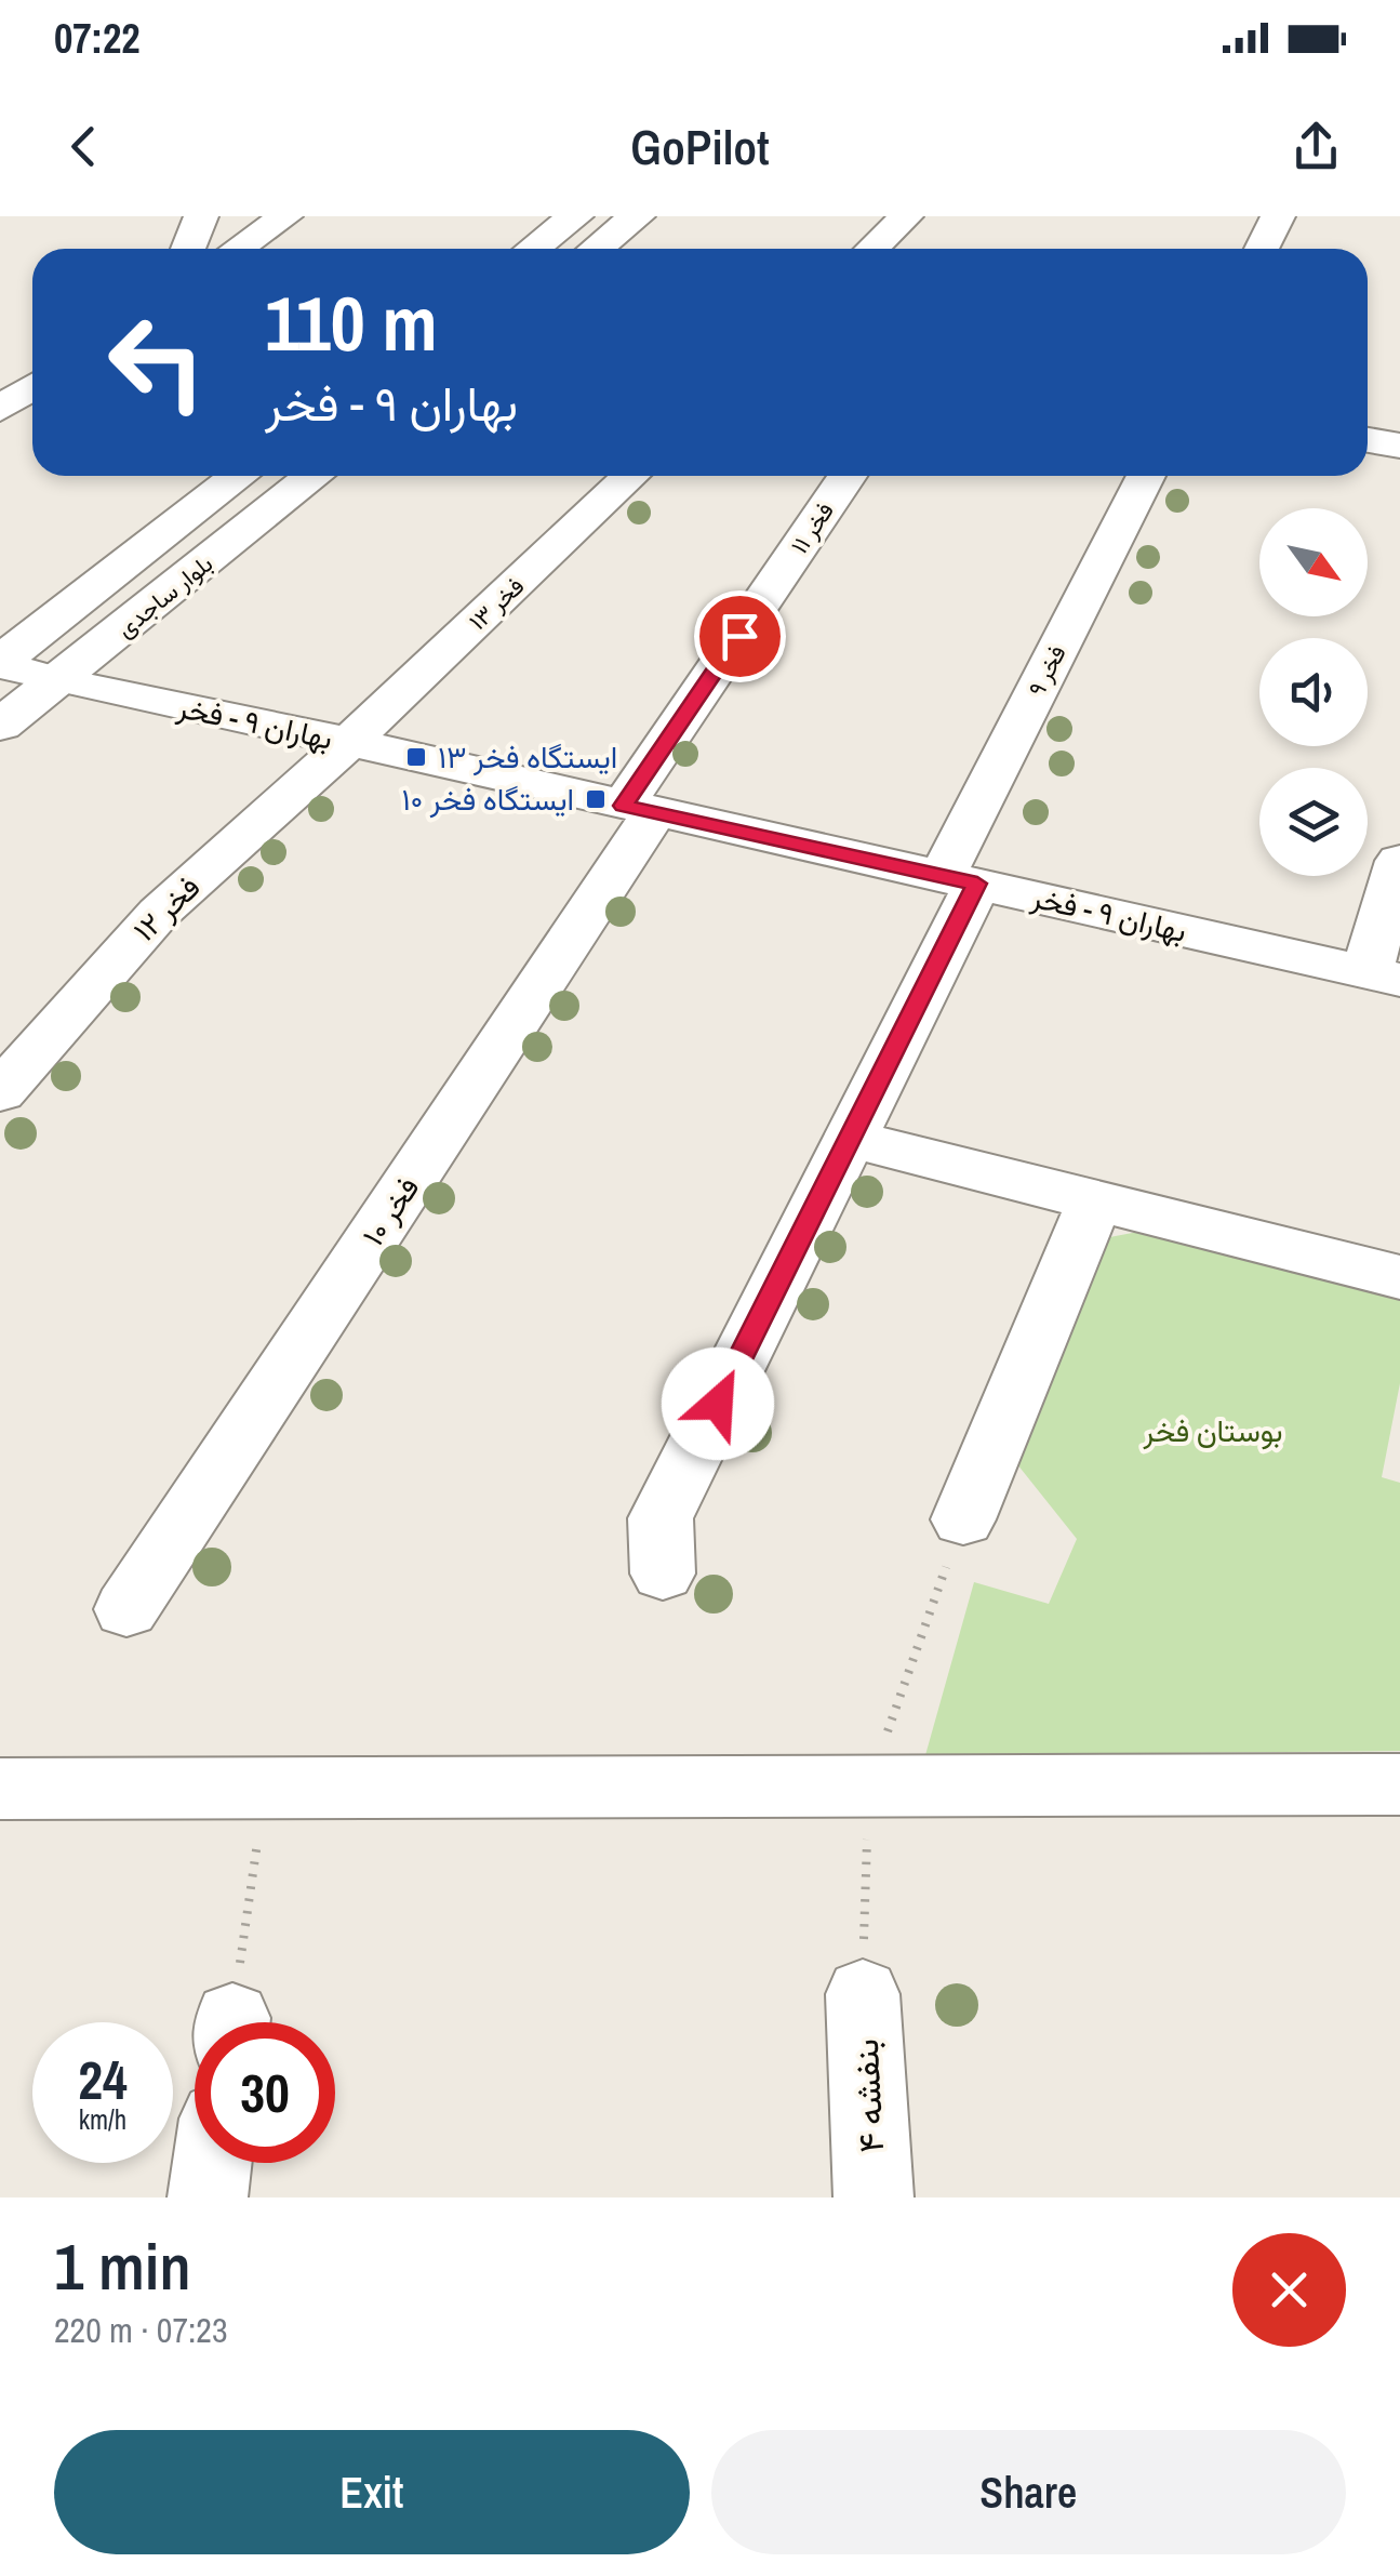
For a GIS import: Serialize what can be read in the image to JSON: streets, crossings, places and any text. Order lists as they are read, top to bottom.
{
  "streets": {
    "main road": ["بلوار ساجدی"],
    "street": [
      "فخر ۱۱",
      "فخر ۱۳",
      "فخر ۹",
      "بهاران ۹ - فخر",
      "فخر ۱۲",
      "فخر ۱۰",
      "بنفشه ۴"
    ]
  },
  "crossings": [
    ["فخر ۱۱", "بهاران ۹ - فخر"],
    ["فخر ۱۱", "فخر ۱۰"],
    ["بلوار ساجدی", "بهاران ۹ - فخر"],
    ["فخر ۱۳", "بهاران ۹ - فخر"],
    ["فخر ۱۳", "فخر ۱۲"],
    ["فخر ۹", "بهاران ۹ - فخر"],
    ["بهاران ۹ - فخر", "فخر ۱۲"],
    ["بهاران ۹ - فخر", "فخر ۱۰"]
  ],
  "parks": ["بوستان فخر"],
  "places": {
    "transit": ["ایستگاه فخر ۱۳", "ایستگاه فخر ۱۰"]
  },
  "north": "bottom right",
  "page": {
    "status": "07:22",
    "header": "GoPilot",
    "turn": ["110 m", "بهاران ۹ - فخر"],
    "speed": "24 km/h",
    "limit": "30",
    "heading": ["1 min", "220 m · 07:23"],
    "buttons": ["Exit", "Share"]
  }
}
